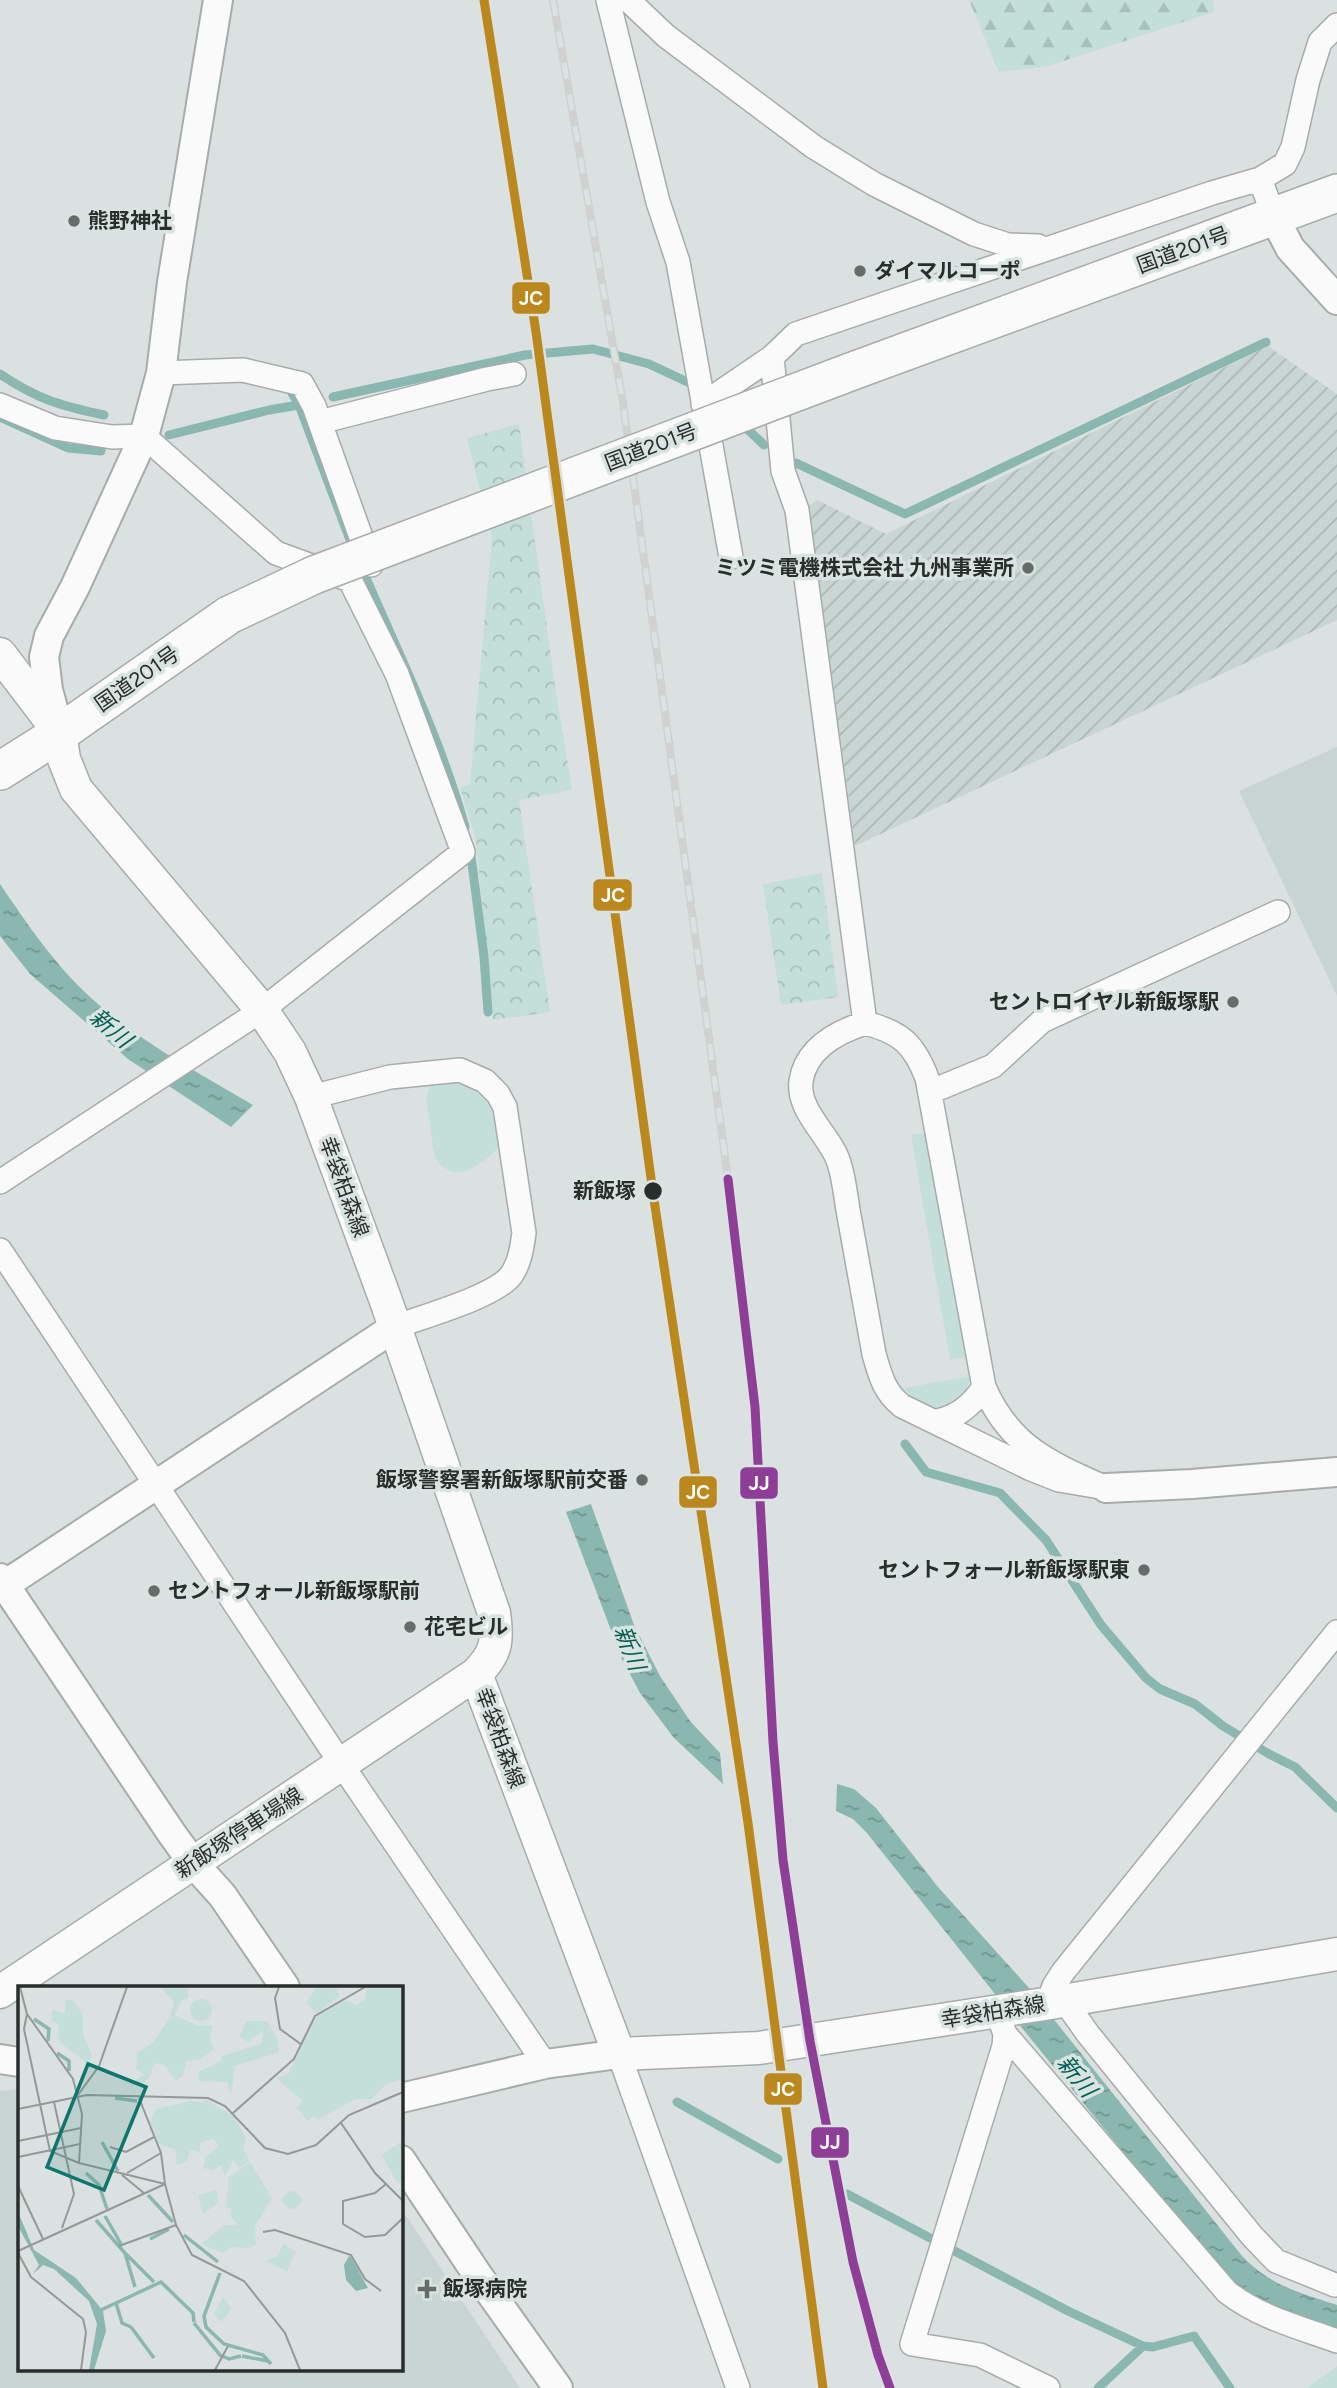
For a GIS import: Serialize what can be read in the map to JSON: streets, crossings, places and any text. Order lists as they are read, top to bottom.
{
  "streets": {
    "highway": ["国道201号"],
    "main road": ["幸袋柏森線", "新飯塚停車場線"]
  },
  "crossings": [
    ["国道201号", "幸袋柏森線"],
    ["幸袋柏森線", "新飯塚停車場線"]
  ],
  "water": ["新川"],
  "places": {
    "other": [
      "熊野神社",
      "ダイマルコーポ",
      "ミツミ電機株式会社 九州事業所",
      "セントロイヤル新飯塚駅",
      "新飯塚",
      "飯塚警察署新飯塚駅前交番",
      "セントフォール新飯塚駅東",
      "セントフォール新飯塚駅前",
      "花宅ビル"
    ],
    "health": ["飯塚病院"]
  },
  "lines": ["transit line JC", "transit line JJ"]
}
